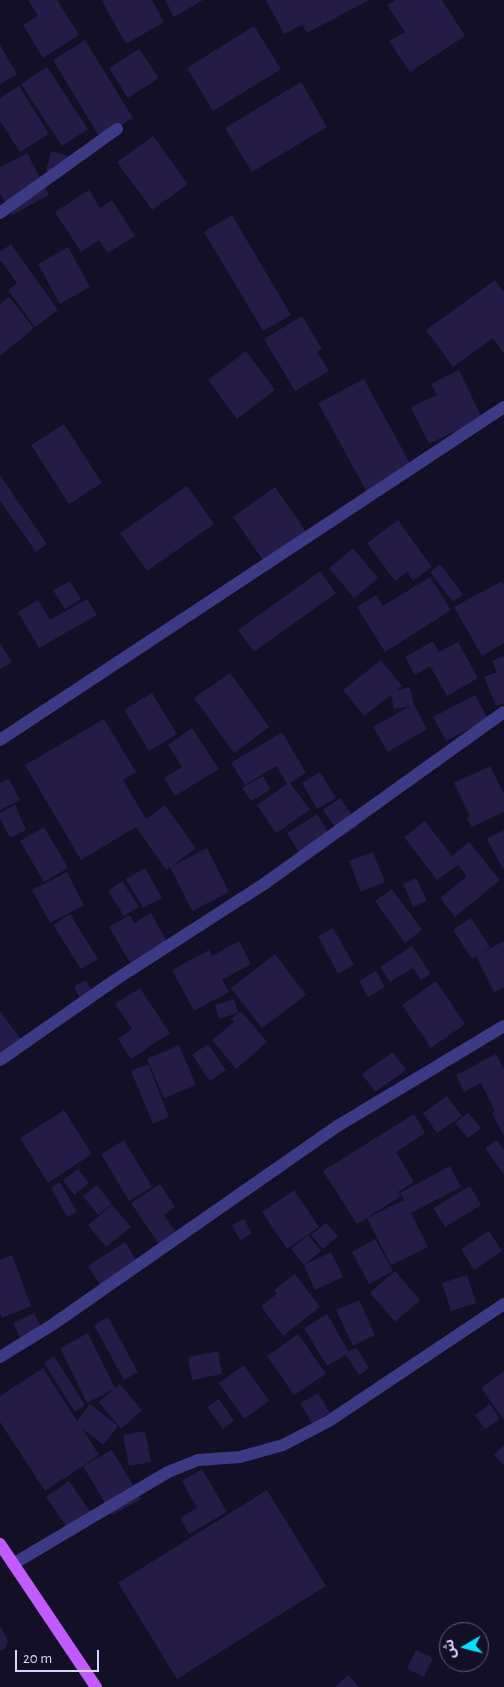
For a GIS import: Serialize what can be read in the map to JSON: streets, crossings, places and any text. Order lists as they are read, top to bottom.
{
  "scale_bar": "20 m",
  "north": "left"
}
